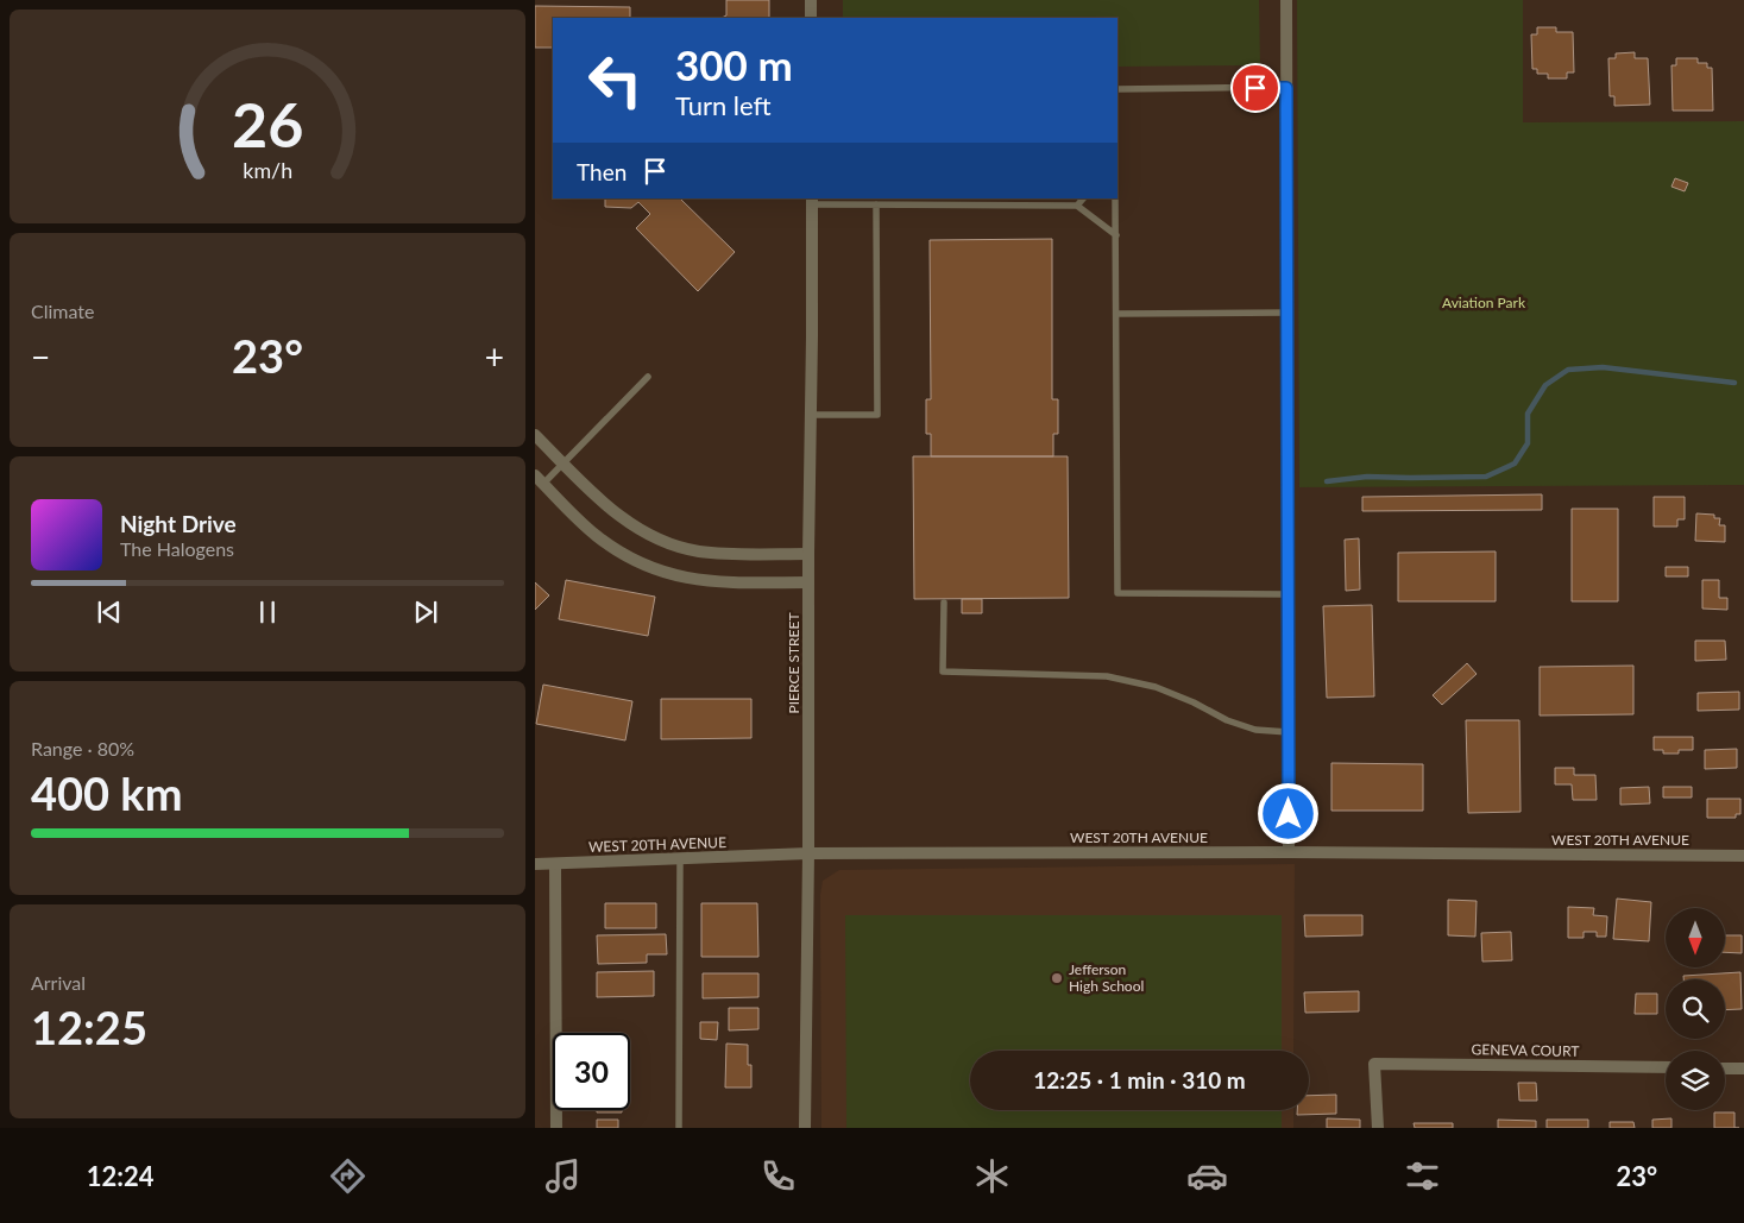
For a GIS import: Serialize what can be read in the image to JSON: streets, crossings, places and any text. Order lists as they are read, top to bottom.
{
  "streets": {
    "street": ["PIERCE STREET", "WEST 20TH AVENUE", "GENEVA COURT"]
  },
  "crossings": [
    ["PIERCE STREET", "WEST 20TH AVENUE"]
  ],
  "parks": ["Aviation Park"],
  "places": ["Jefferson High School"],
  "north": "bottom",
  "page": {
    "turn": ["300 m", "Turn left"],
    "then": "Then",
    "tile": [
      "Climate",
      ["Range · 80%", "400 km"],
      ["Arrival", "12:25"]
    ],
    "heat": ["−", "23°", "+"],
    "song": ["Night Drive", "The Halogens"],
    "limit": "30",
    "trip": "12:25 · 1 min · 310 m",
    "tabs": ["12:24", "23°"],
    "gauge": ["26", "km/h"]
  }
}
